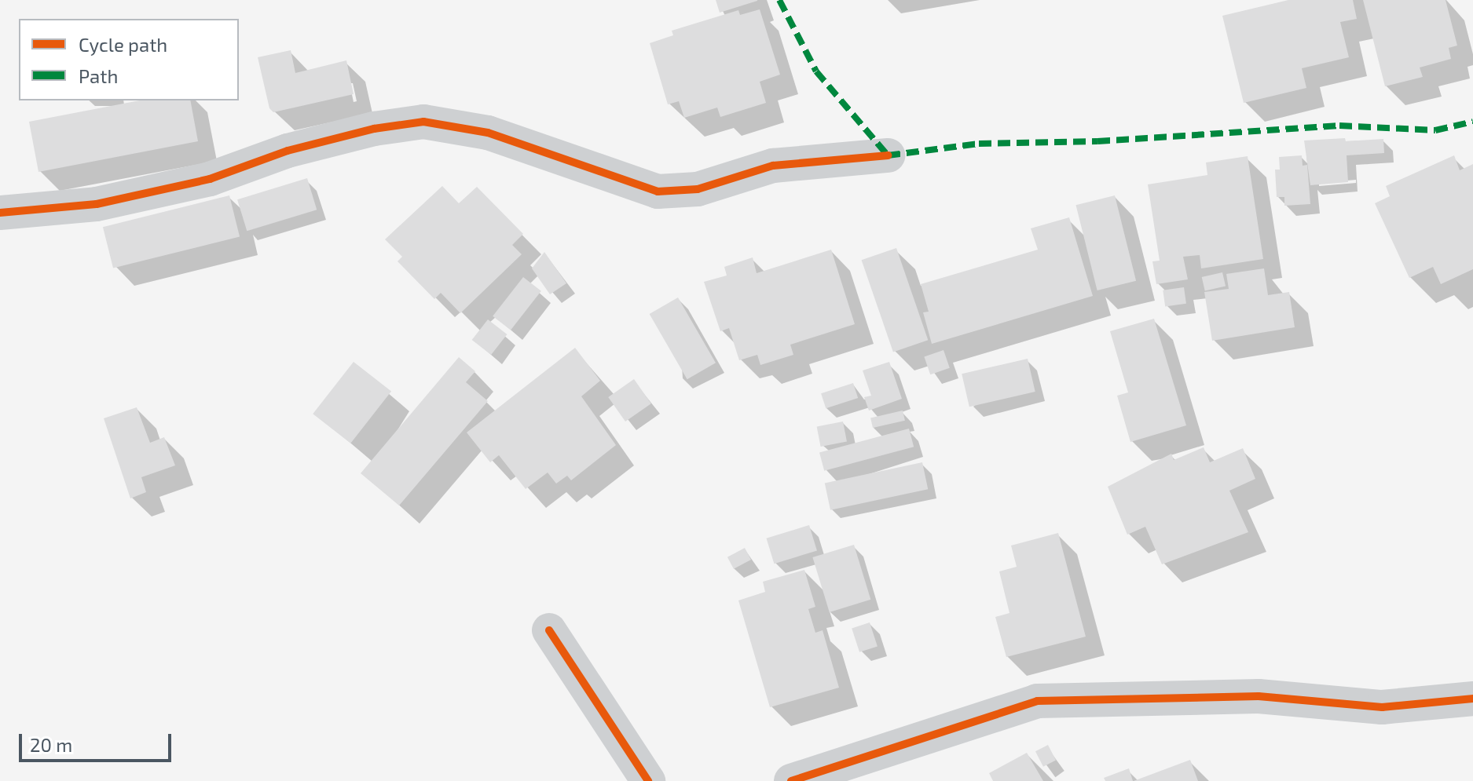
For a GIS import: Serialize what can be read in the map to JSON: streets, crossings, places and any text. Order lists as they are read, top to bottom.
{
  "legend": ["Cycle path", "Path"],
  "scale_bar": "20 m"
}
